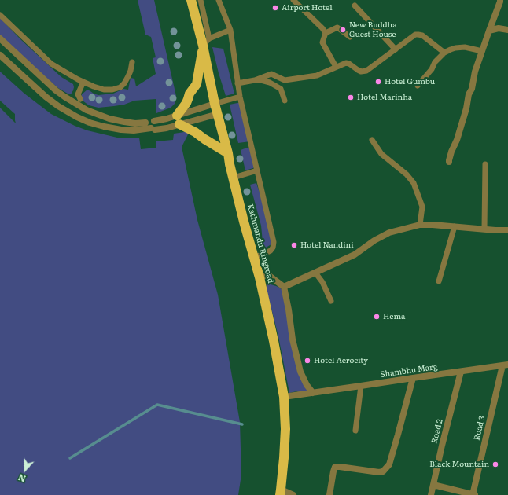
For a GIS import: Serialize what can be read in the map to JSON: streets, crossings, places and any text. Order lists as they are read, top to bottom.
{
  "streets": {
    "highway": ["Kathmandu Ringroad"],
    "street": ["Shambhu Marg", "Road 3", "Road 2"]
  },
  "crossings": [
    ["Kathmandu Ringroad", "Shambhu Marg"],
    ["Shambhu Marg", "Road 3"],
    ["Shambhu Marg", "Road 2"]
  ],
  "places": [
    "Airport Hotel",
    "New Buddha Guest House",
    "Hotel Gumbu",
    "Hotel Marinha",
    "Hotel Nandini",
    "Hema",
    "Hotel Aerocity",
    "Black Mountain"
  ],
  "north": "bottom"
}
